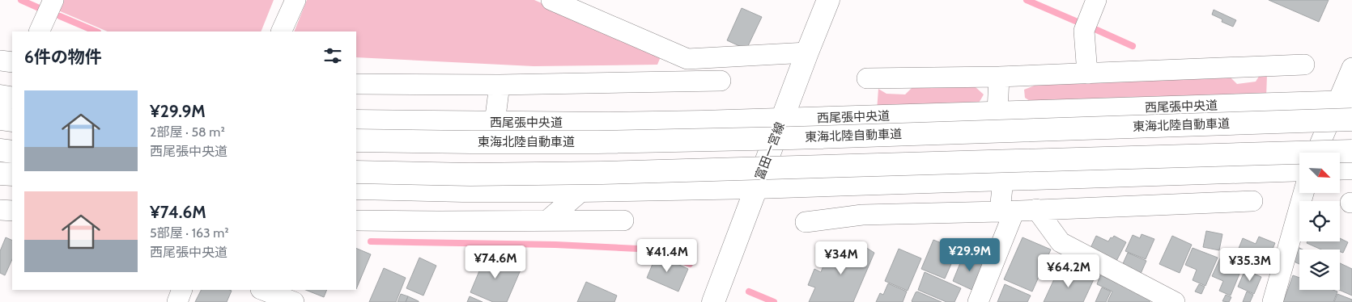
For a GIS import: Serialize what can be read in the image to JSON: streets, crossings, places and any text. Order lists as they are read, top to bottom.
{
  "streets": {
    "main road": ["西尾張中央道", "東海北陸自動車道", "富田一宮線"]
  },
  "crossings": [
    ["西尾張中央道", "富田一宮線"]
  ],
  "north": "bottom right",
  "page": {
    "heading": "6件の物件",
    "list": [
      {
        "name": "¥29.9M",
        "note": "2部屋 · 58 m² · 西尾張中央道"
      },
      {
        "name": "¥74.6M",
        "note": "5部屋 · 163 m² · 西尾張中央道"
      }
    ],
    "price": [
      "¥29.9M",
      "¥41.4M",
      "¥34M",
      "¥74.6M",
      "¥35.3M",
      "¥64.2M"
    ]
  }
}
